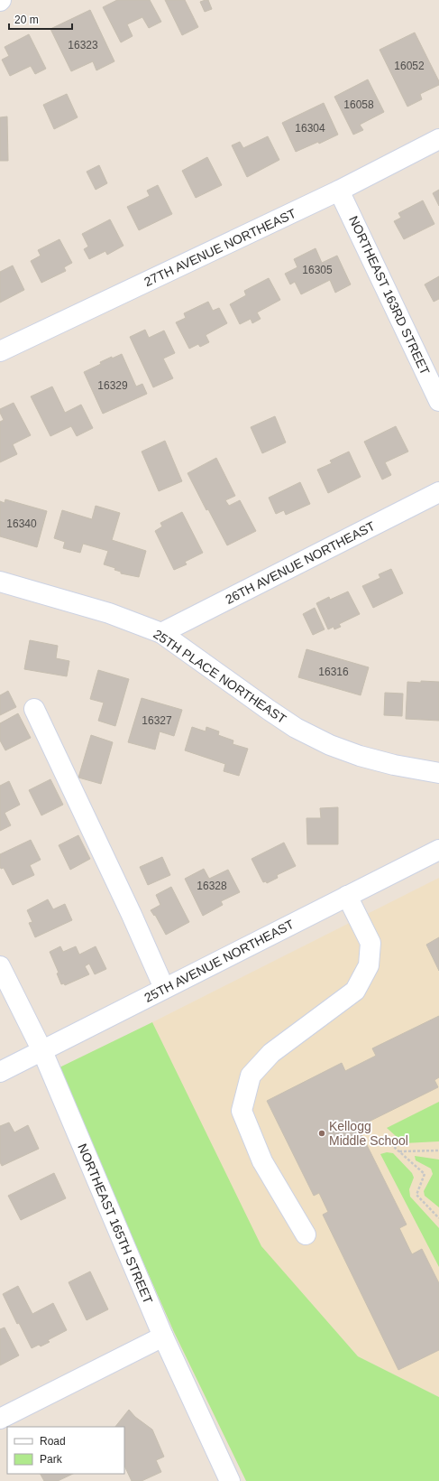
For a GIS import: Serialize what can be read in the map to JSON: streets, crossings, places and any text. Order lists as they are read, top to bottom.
{
  "streets": {
    "street": [
      "27TH AVENUE NORTHEAST",
      "NORTHEAST 163RD STREET",
      "26TH AVENUE NORTHEAST",
      "25TH PLACE NORTHEAST",
      "25TH AVENUE NORTHEAST",
      "NORTHEAST 165TH STREET"
    ]
  },
  "crossings": [
    ["27TH AVENUE NORTHEAST", "NORTHEAST 163RD STREET"],
    ["26TH AVENUE NORTHEAST", "25TH PLACE NORTHEAST"],
    ["25TH AVENUE NORTHEAST", "NORTHEAST 165TH STREET"]
  ],
  "places": ["Kellogg Middle School"],
  "house_numbers": [
    "16323",
    "16052",
    "16058",
    "16304",
    "16305",
    "16329",
    "16340",
    "16316",
    "16327",
    "16328"
  ],
  "legend": ["Road", "Park"],
  "scale_bar": "20 m"
}
